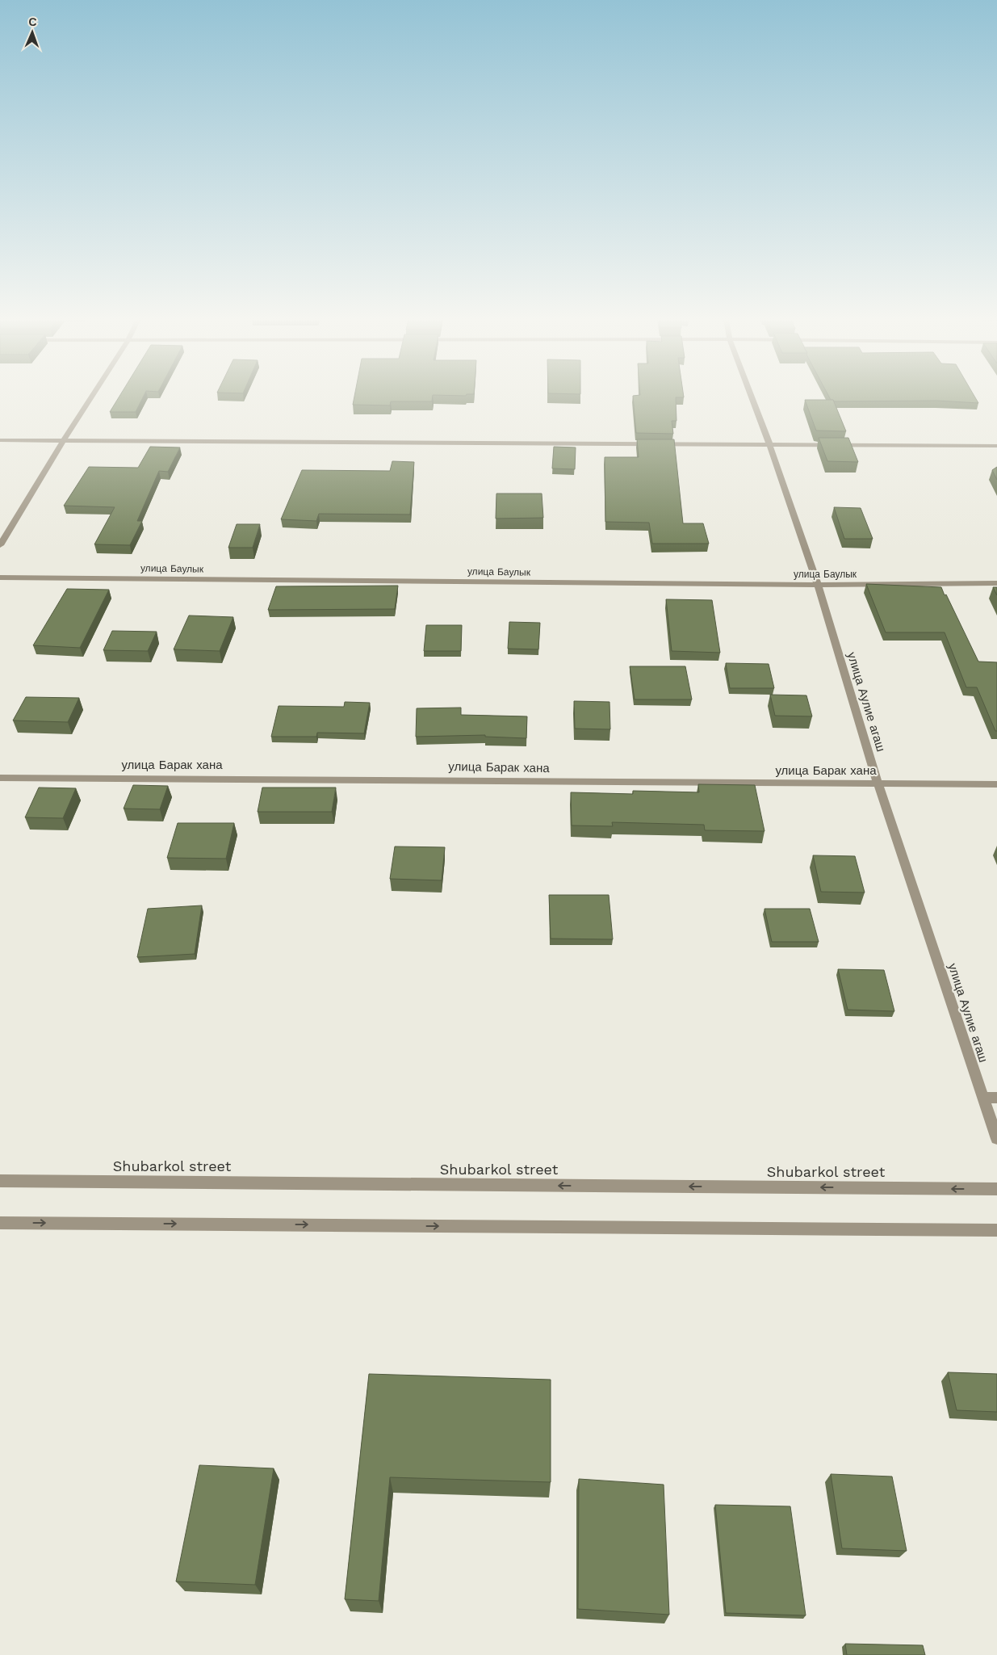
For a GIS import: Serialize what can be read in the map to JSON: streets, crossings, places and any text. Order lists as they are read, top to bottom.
{
  "streets": {
    "street": [
      "улица Баулык",
      "улица Аулие агаш",
      "улица Барак хана",
      "Shubarkol street"
    ]
  },
  "crossings": [
    ["улица Баулык", "улица Аулие агаш"],
    ["улица Аулие агаш", "улица Барак хана"]
  ],
  "north": "top"
}
